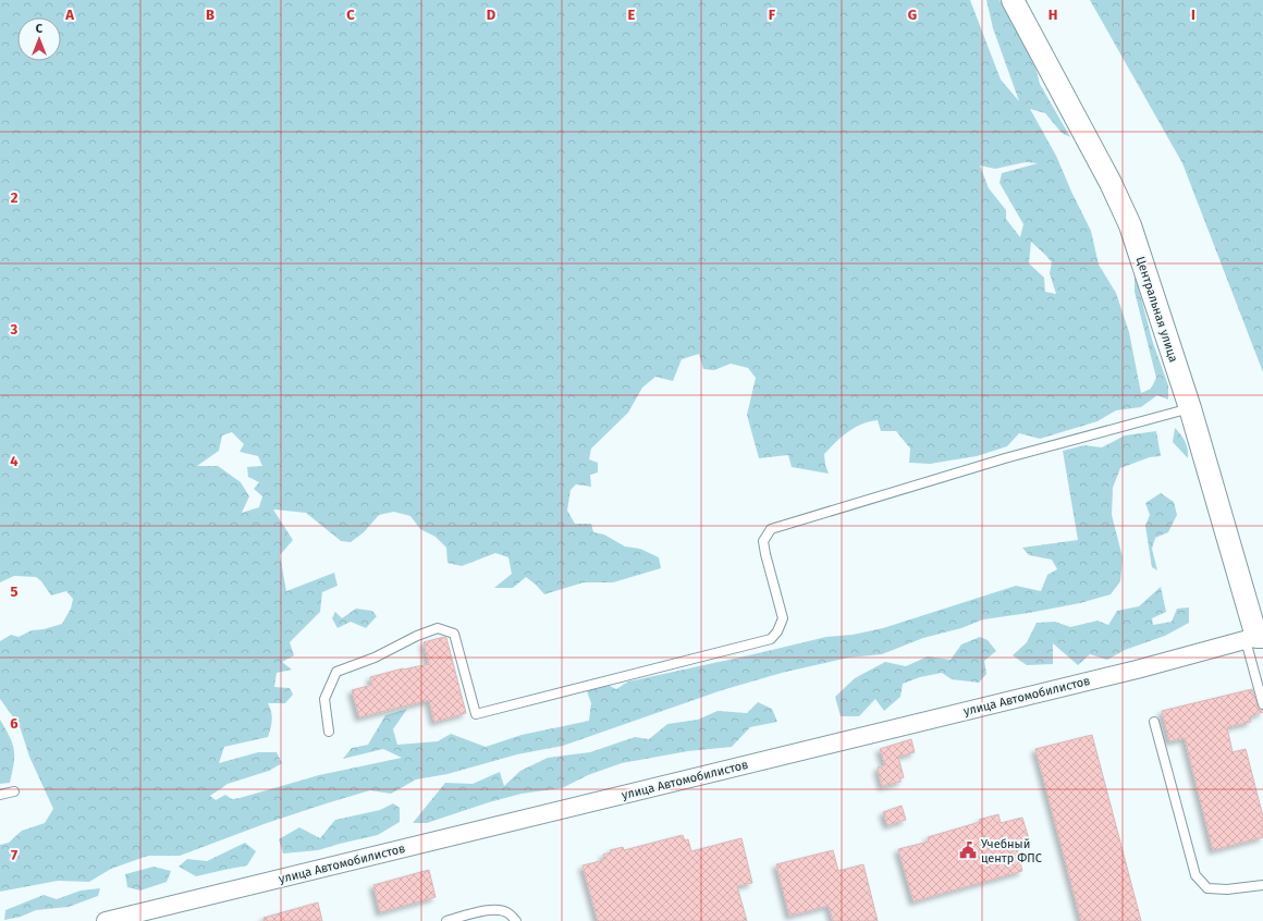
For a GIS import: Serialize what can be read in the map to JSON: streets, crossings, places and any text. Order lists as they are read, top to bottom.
{
  "streets": {
    "street": ["Центральная улица", "улица Автомобилистов"]
  },
  "crossings": [
    ["Центральная улица", "улица Автомобилистов"]
  ],
  "places": {
    "public building": ["Учебный центр ФПС"]
  },
  "north": "top",
  "grid": {
    "columns": [
      "A",
      "B",
      "C",
      "D",
      "E",
      "F",
      "G",
      "H",
      "I"
    ],
    "rows": [
      "2",
      "3",
      "4",
      "5",
      "6",
      "7"
    ]
  }
}
